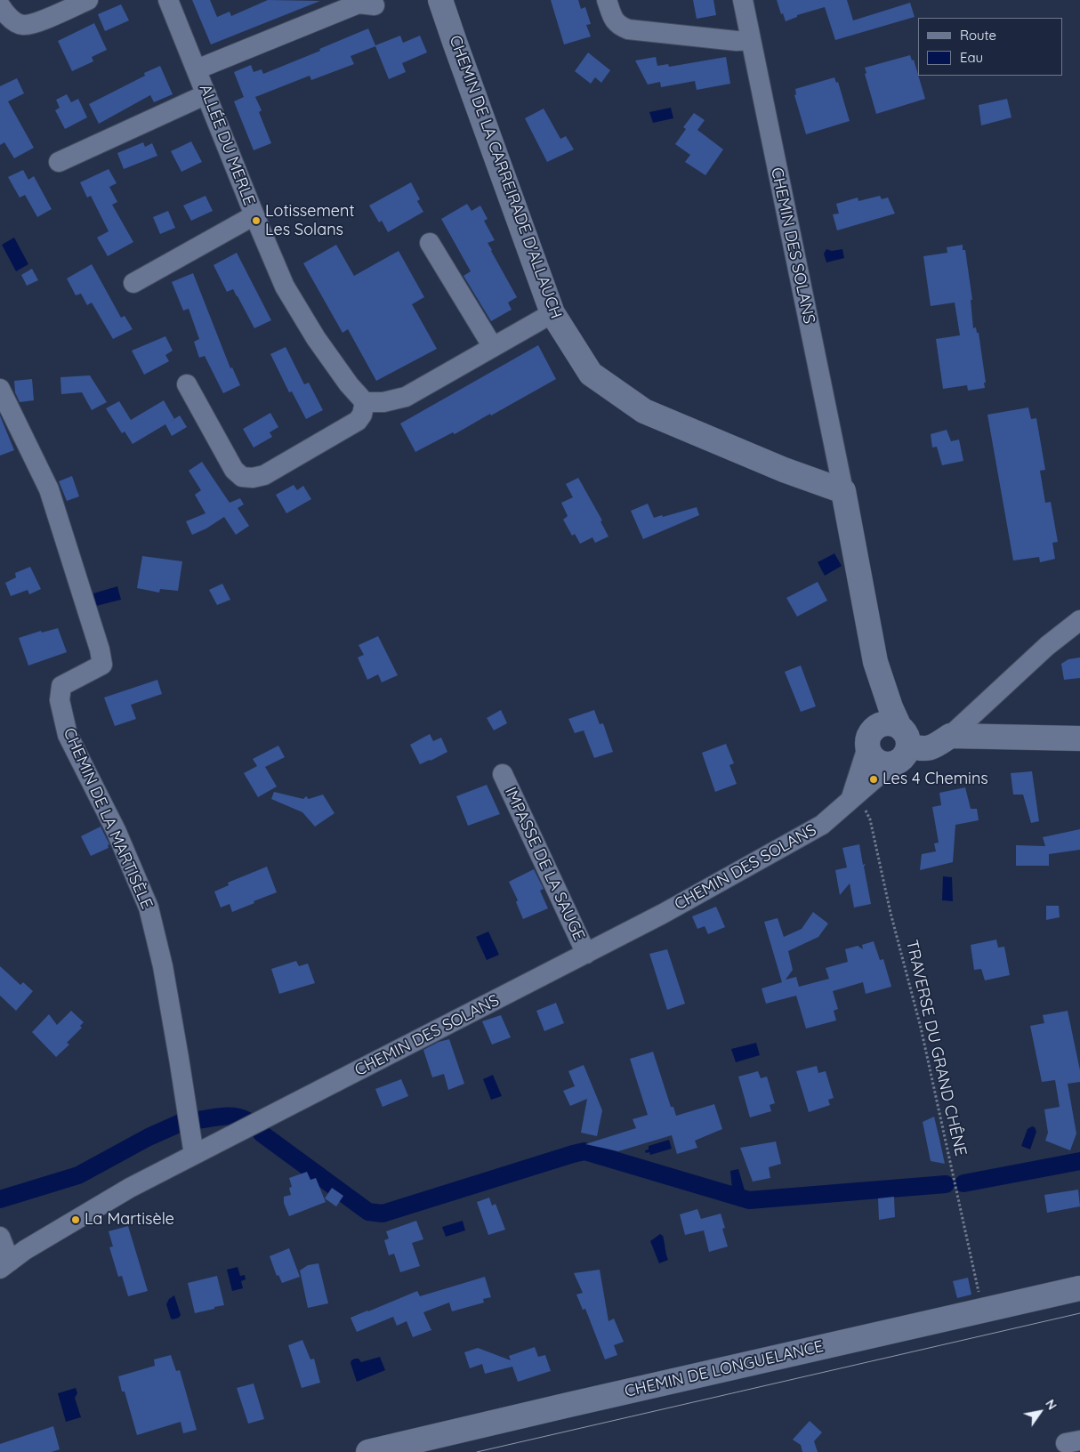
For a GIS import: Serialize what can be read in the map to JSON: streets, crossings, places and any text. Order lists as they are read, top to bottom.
{
  "streets": {
    "street": [
      "ALLÉE DU MERLE",
      "CHEMIN DE LA CARREIRADE D'ALLAUCH",
      "CHEMIN DES SOLANS",
      "CHEMIN DE LA MARTISÈLE",
      "IMPASSE DE LA SAUGE",
      "CHEMIN DE LONGUELANCE"
    ],
    "path": ["TRAVERSE DU GRAND CHÊNE"]
  },
  "crossings": [
    ["CHEMIN DE LA CARREIRADE D'ALLAUCH", "CHEMIN DES SOLANS"],
    ["CHEMIN DES SOLANS", "CHEMIN DE LA MARTISÈLE"],
    ["CHEMIN DES SOLANS", "IMPASSE DE LA SAUGE"],
    ["CHEMIN DES SOLANS", "TRAVERSE DU GRAND CHÊNE"],
    ["TRAVERSE DU GRAND CHÊNE", "CHEMIN DE LONGUELANCE"]
  ],
  "places": ["Lotissement Les Solans", "Les 4 Chemins", "La Martisèle"],
  "legend": ["Route", "Eau"],
  "north": "top right"
}
